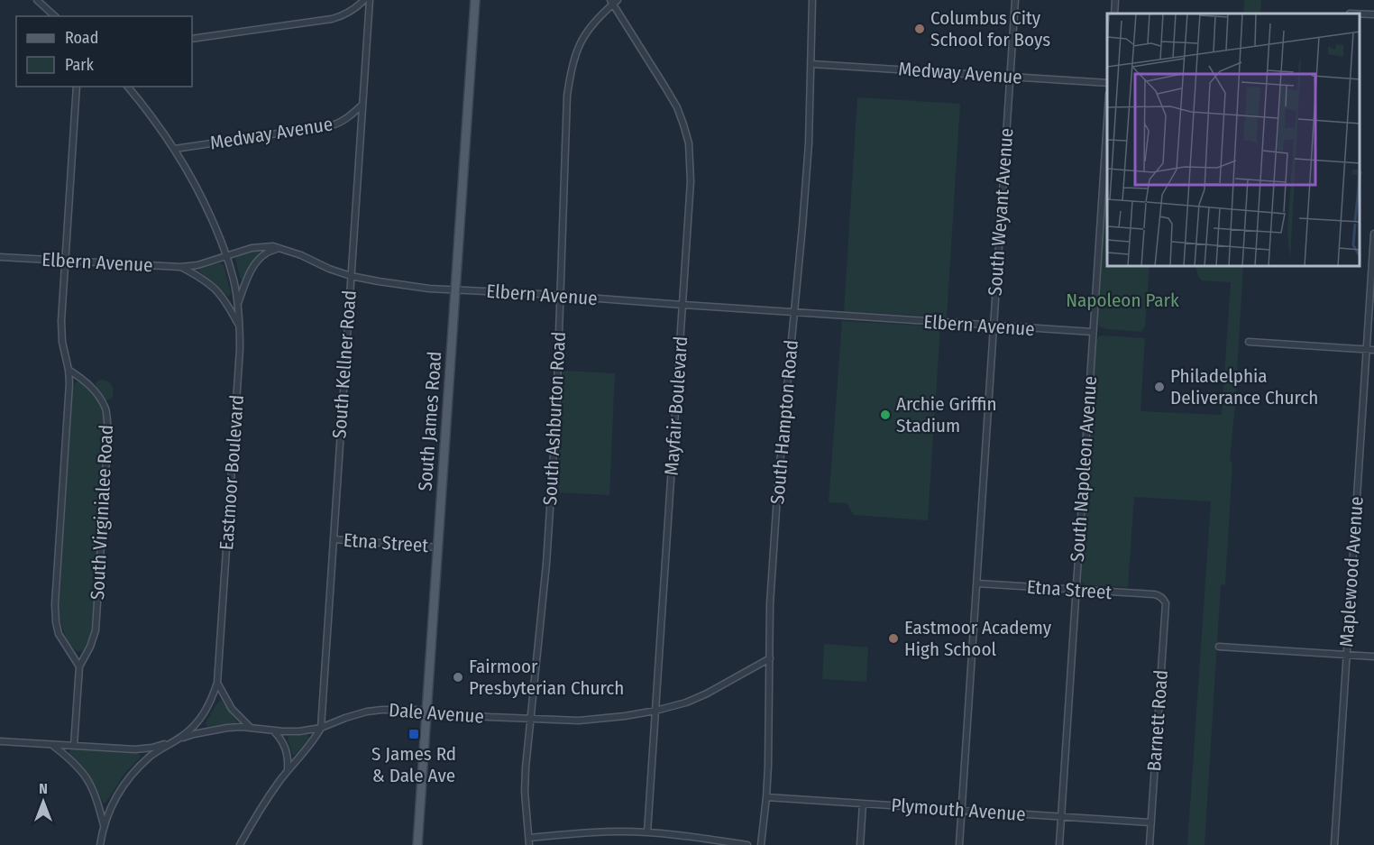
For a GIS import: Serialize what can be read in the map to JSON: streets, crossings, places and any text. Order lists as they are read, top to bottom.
{
  "streets": {
    "main road": ["South James Road"],
    "street": [
      "Medway Avenue",
      "South Weyant Avenue",
      "Elbern Avenue",
      "South Kellner Road",
      "Mayfair Boulevard",
      "South Ashburton Road",
      "South Hampton Road",
      "South Napoleon Avenue",
      "Eastmoor Boulevard",
      "South Virginialee Road",
      "Etna Street",
      "Maplewood Avenue",
      "Dale Avenue",
      "Barnett Road",
      "Plymouth Avenue"
    ]
  },
  "crossings": [
    ["Medway Avenue", "South Weyant Avenue"],
    ["Medway Avenue", "South Kellner Road"],
    ["Medway Avenue", "South Hampton Road"],
    ["Medway Avenue", "Eastmoor Boulevard"],
    ["South Weyant Avenue", "Elbern Avenue"],
    ["South Weyant Avenue", "Etna Street"],
    ["South Weyant Avenue", "Plymouth Avenue"],
    ["Elbern Avenue", "South Kellner Road"],
    ["Elbern Avenue", "Mayfair Boulevard"],
    ["Elbern Avenue", "South Ashburton Road"],
    ["Elbern Avenue", "South James Road"],
    ["Elbern Avenue", "South Hampton Road"],
    ["Elbern Avenue", "South Napoleon Avenue"],
    ["Elbern Avenue", "Eastmoor Boulevard"],
    ["Elbern Avenue", "South Virginialee Road"],
    ["South Kellner Road", "Etna Street"],
    ["South Kellner Road", "Dale Avenue"],
    ["Mayfair Boulevard", "South Ashburton Road"],
    ["Mayfair Boulevard", "Dale Avenue"],
    ["South Ashburton Road", "Dale Avenue"],
    ["South James Road", "Etna Street"],
    ["South James Road", "Dale Avenue"],
    ["South Hampton Road", "Dale Avenue"],
    ["South Hampton Road", "Plymouth Avenue"],
    ["South Napoleon Avenue", "Etna Street"],
    ["South Napoleon Avenue", "Plymouth Avenue"],
    ["Eastmoor Boulevard", "Dale Avenue"],
    ["South Virginialee Road", "Dale Avenue"],
    ["Etna Street", "Barnett Road"],
    ["Barnett Road", "Plymouth Avenue"]
  ],
  "parks": ["Napoleon Park"],
  "places": {
    "other": [
      "Columbus City School for Boys",
      "Philadelphia Deliverance Church",
      "Archie Griffin Stadium",
      "Eastmoor Academy High School",
      "Fairmoor Presbyterian Church"
    ],
    "transit": ["S James Rd & Dale Ave"]
  },
  "legend": ["Road", "Park"],
  "north": "top"
}
